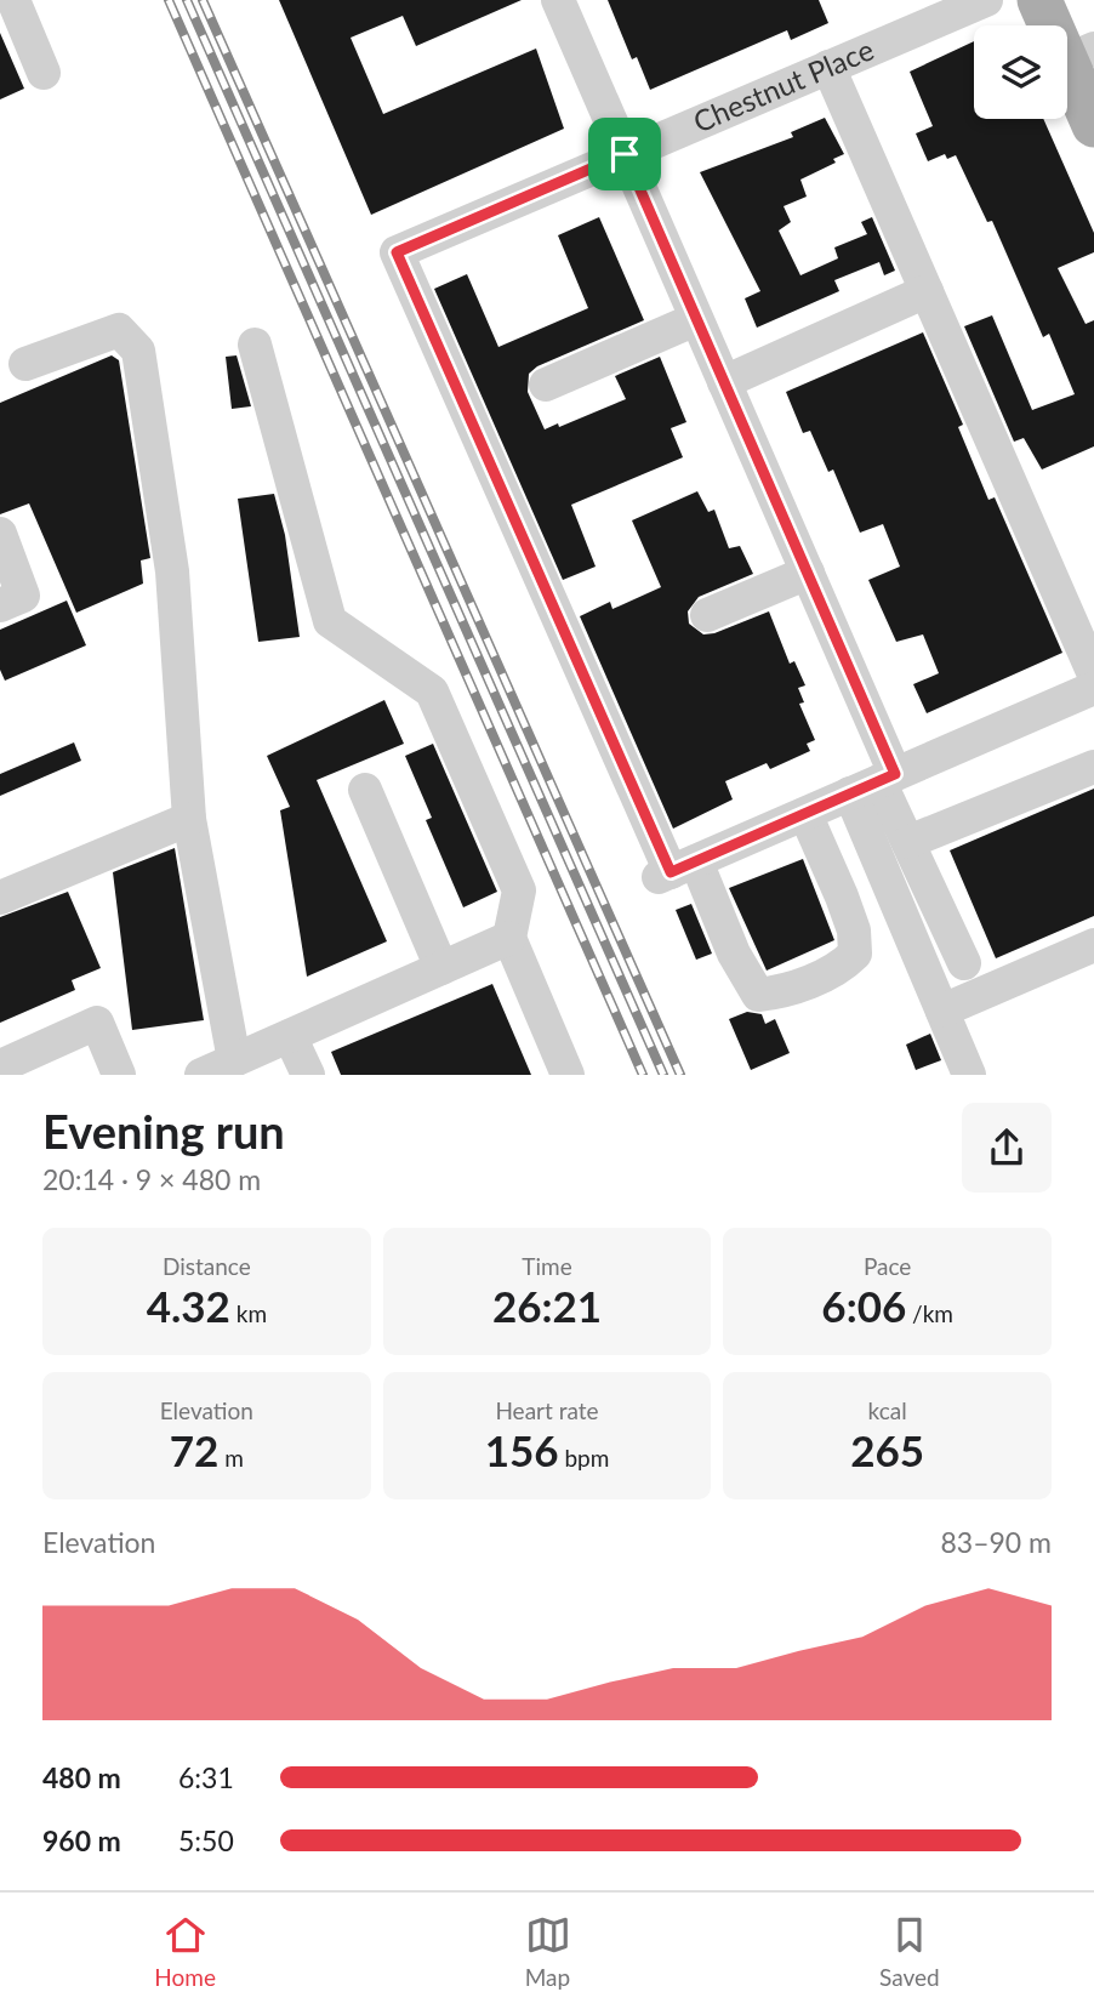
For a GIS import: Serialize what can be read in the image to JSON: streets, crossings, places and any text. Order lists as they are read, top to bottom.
{
  "streets": {
    "street": ["Chestnut Place"]
  },
  "page": {
    "heading": ["Evening run", "20:14 · 9 × 480 m"],
    "stats": [
      ["Distance", "4.32 km"],
      ["Time", "26:21"],
      ["Pace", "6:06 /km"],
      ["Elevation", "72 m"],
      ["Heart rate", "156 bpm"],
      ["kcal", "265"]
    ],
    "chart": ["Elevation", "83–90 m"],
    "list": [
      {
        "name": "480 m",
        "note": "6:31"
      },
      {
        "name": "960 m",
        "note": "5:50"
      }
    ],
    "tabs": ["Home", "Map", "Saved"]
  }
}
